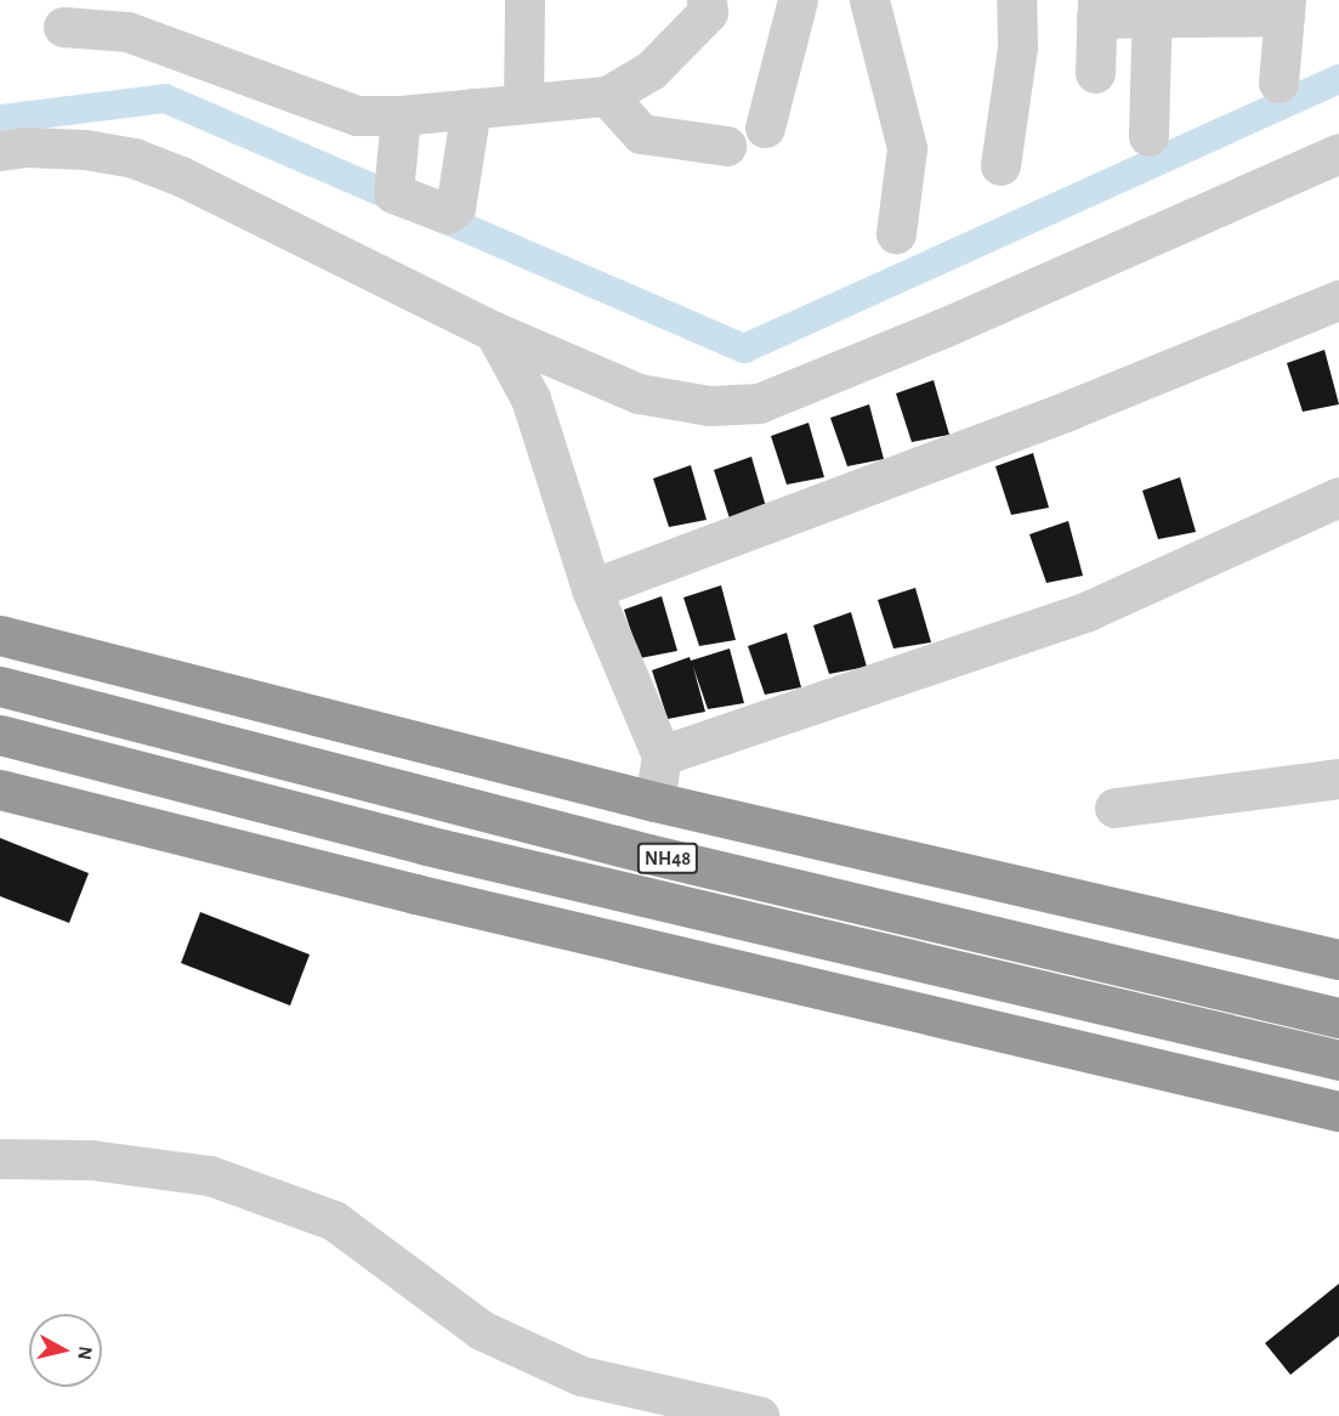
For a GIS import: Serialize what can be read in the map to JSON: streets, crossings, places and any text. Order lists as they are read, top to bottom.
{
  "streets": {
    "highway": ["NH48"]
  },
  "north": "right"
}
